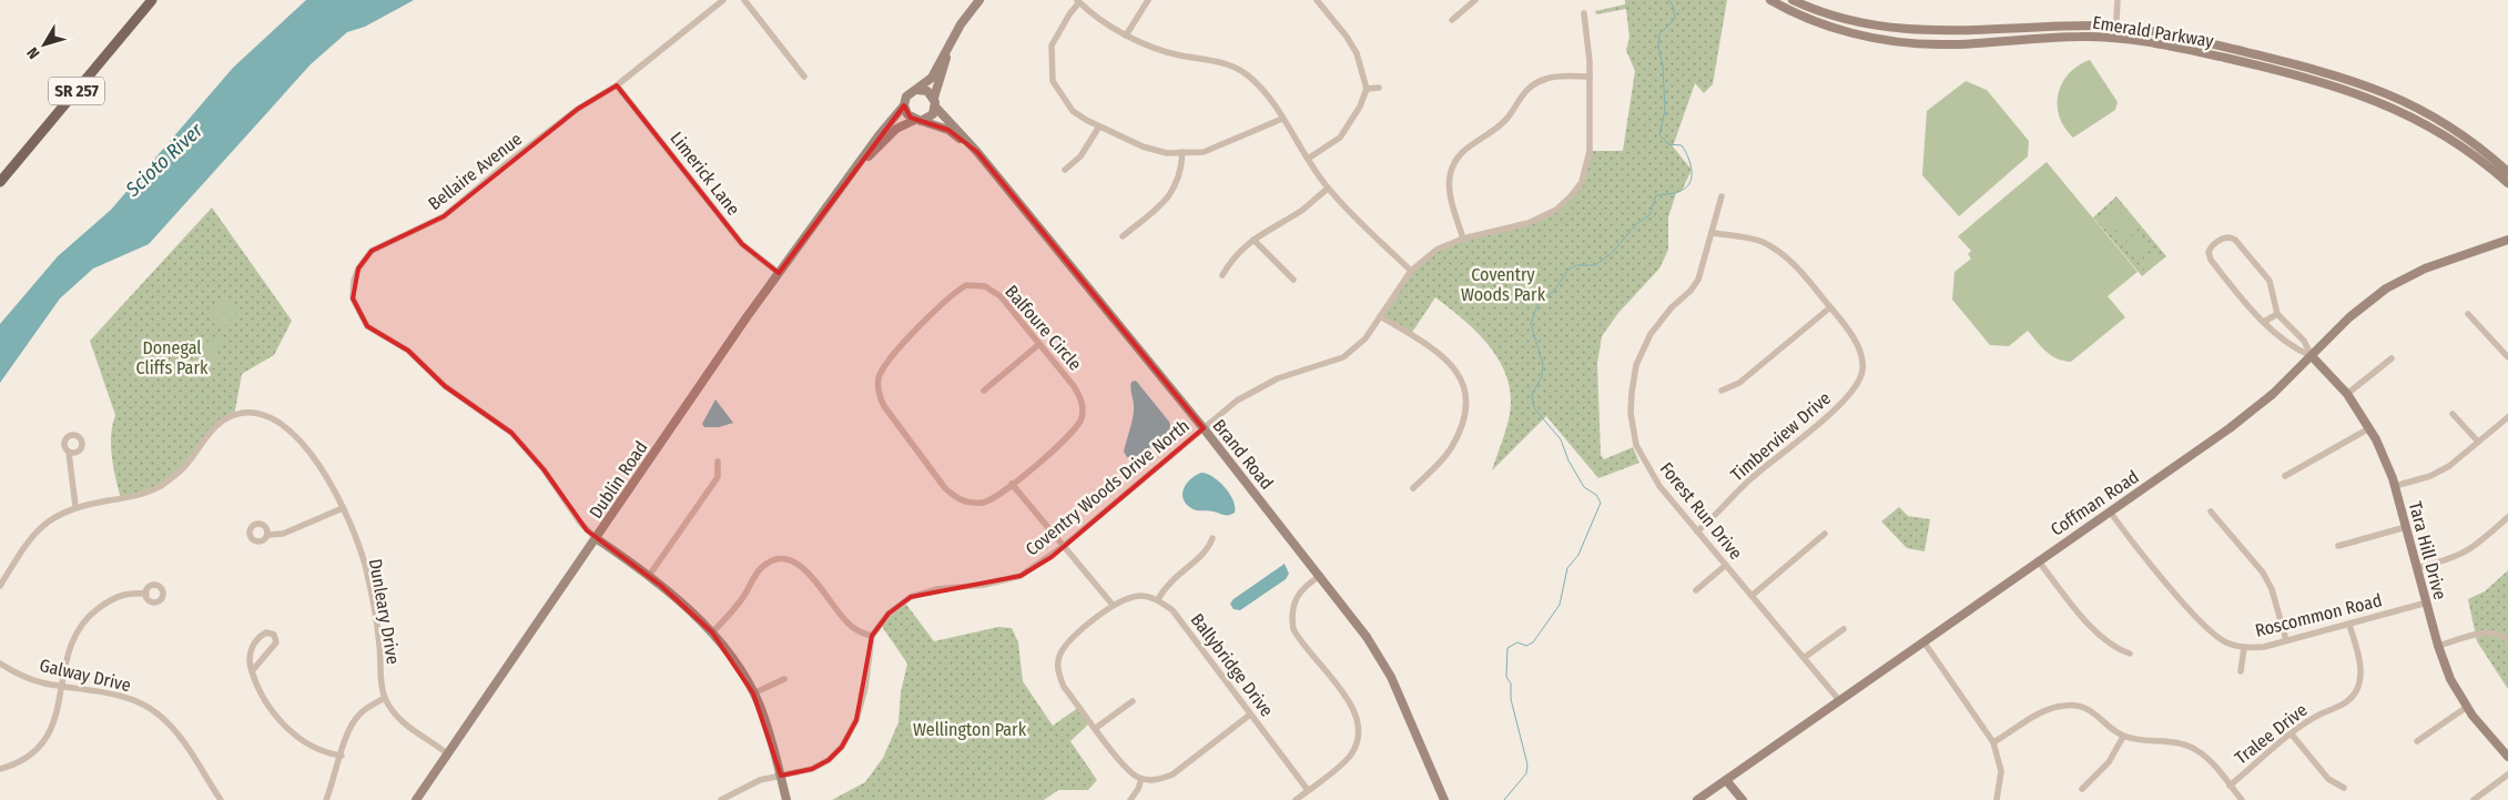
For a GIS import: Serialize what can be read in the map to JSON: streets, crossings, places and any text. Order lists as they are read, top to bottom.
{
  "streets": {
    "main road": [
      "Emerald Parkway",
      "SR 257",
      "Brand Road",
      "Dublin Road",
      "Coffman Road",
      "Tara Hill Drive"
    ],
    "street": [
      "Bellaire Avenue",
      "Limerick Lane",
      "Balfoure Circle",
      "Timberview Drive",
      "Coventry Woods Drive North",
      "Forest Run Drive",
      "Dunleary Drive",
      "Roscommon Road",
      "Ballybridge Drive",
      "Galway Drive",
      "Tralee Drive"
    ]
  },
  "crossings": [
    ["Bellaire Avenue", "Limerick Lane"],
    ["Bellaire Avenue", "Dublin Road"],
    ["Limerick Lane", "Dublin Road"],
    ["Timberview Drive", "Forest Run Drive"],
    ["Brand Road", "Dublin Road"],
    ["Brand Road", "Coventry Woods Drive North"],
    ["Coffman Road", "Forest Run Drive"],
    ["Coffman Road", "Tara Hill Drive"],
    ["Coffman Road", "Roscommon Road"],
    ["Tara Hill Drive", "Roscommon Road"],
    ["Roscommon Road", "Tralee Drive"]
  ],
  "water": ["Scioto River"],
  "parks": ["Coventry Woods Park", "Donegal Cliffs Park", "Wellington Park"],
  "north": "bottom left"
}
